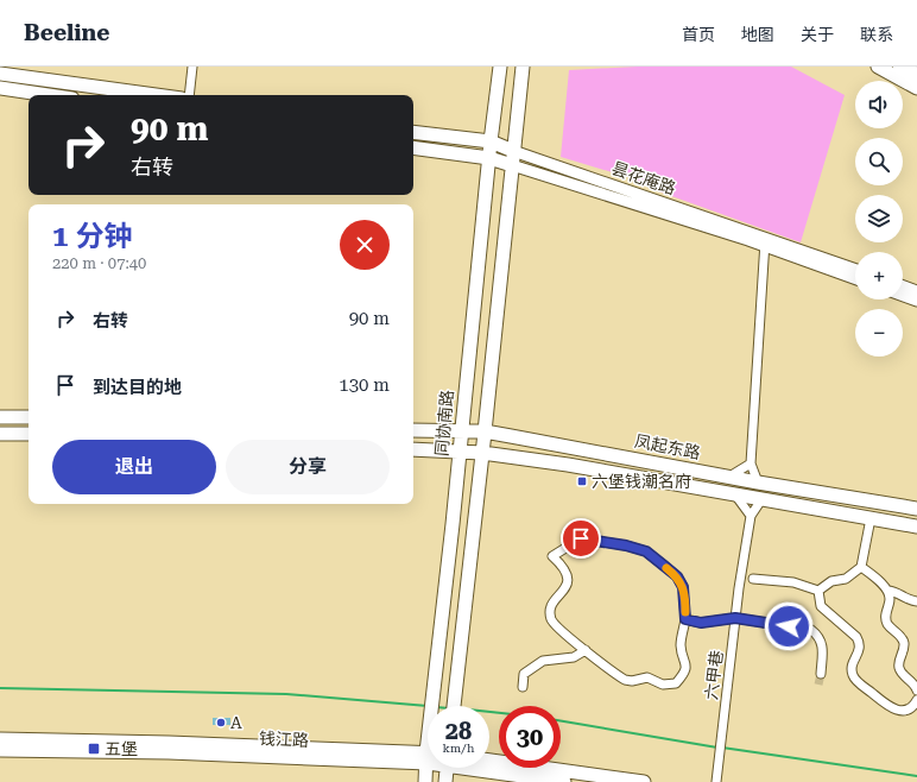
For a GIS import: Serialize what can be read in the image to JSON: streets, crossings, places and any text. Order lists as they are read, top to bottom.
{
  "streets": {
    "main road": [
      "昙花庵路",
      "同协南路",
      "凤起东路",
      "钱江路"
    ],
    "street": ["六甲巷"]
  },
  "crossings": [
    ["昙花庵路", "同协南路"],
    ["同协南路", "凤起东路"],
    ["凤起东路", "六甲巷"]
  ],
  "places": {
    "transit": ["六堡钱潮名府", "五堡"],
    "other": ["A"]
  },
  "page": {
    "header": "Beeline",
    "nav": [
      "首页",
      "地图",
      "关于",
      "联系"
    ],
    "map_buttons": ["+", "−"],
    "turn": ["90 m", "右转"],
    "heading": ["1 分钟", "220 m · 07:40"],
    "list": [
      {
        "name": "右转",
        "value": "90 m"
      },
      {
        "name": "到达目的地",
        "value": "130 m"
      }
    ],
    "buttons": ["退出", "分享"],
    "speed": "28 km/h",
    "limit": "30"
  }
}
